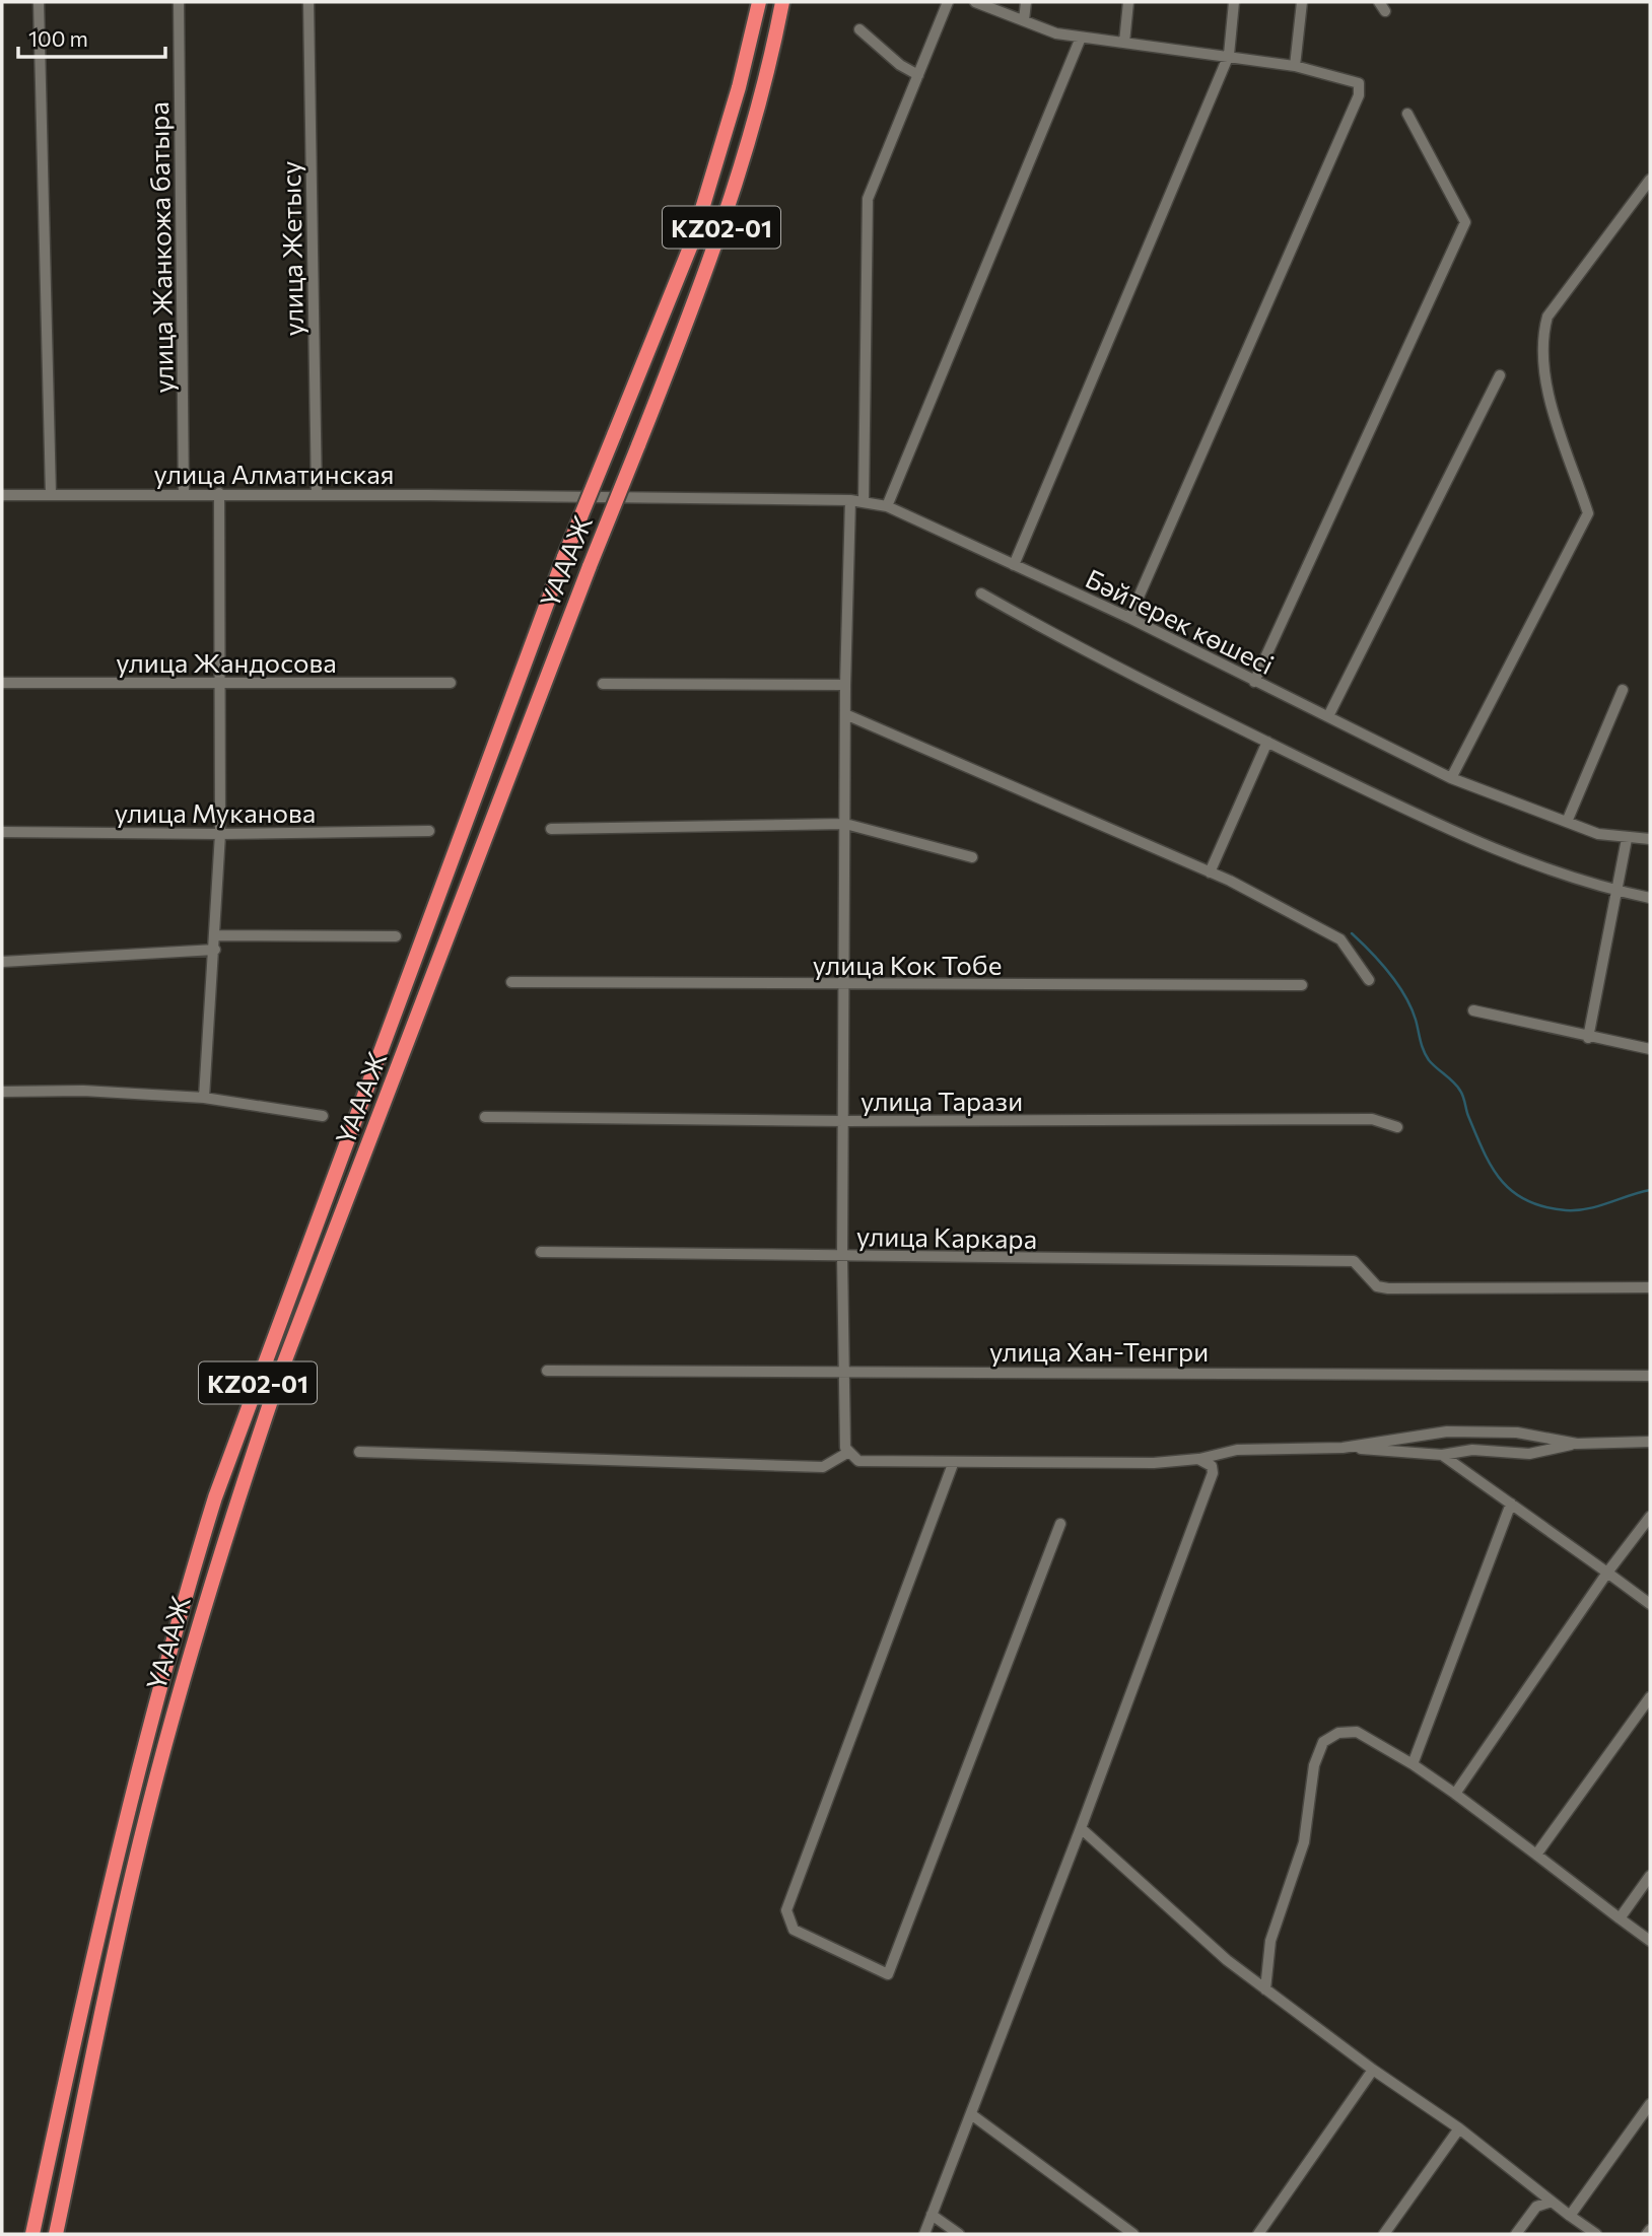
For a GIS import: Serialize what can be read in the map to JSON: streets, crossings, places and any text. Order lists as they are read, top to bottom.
{
  "streets": {
    "highway": ["KZ02-01", "ҮАААЖ"],
    "street": [
      "улица Жанкожа батыра",
      "улица Жетысу",
      "улица Алматинская",
      "Бәйтерек көшесі",
      "улица Жандосова",
      "улица Муканова",
      "улица Кок Тобе",
      "улица Тарази",
      "улица Каркара",
      "улица Хан-Тенгри"
    ]
  },
  "crossings": [
    ["улица Жанкожа батыра", "улица Алматинская"],
    ["улица Жетысу", "улица Алматинская"],
    ["улица Алматинская", "Бәйтерек көшесі"]
  ],
  "scale_bar": "100 m"
}
